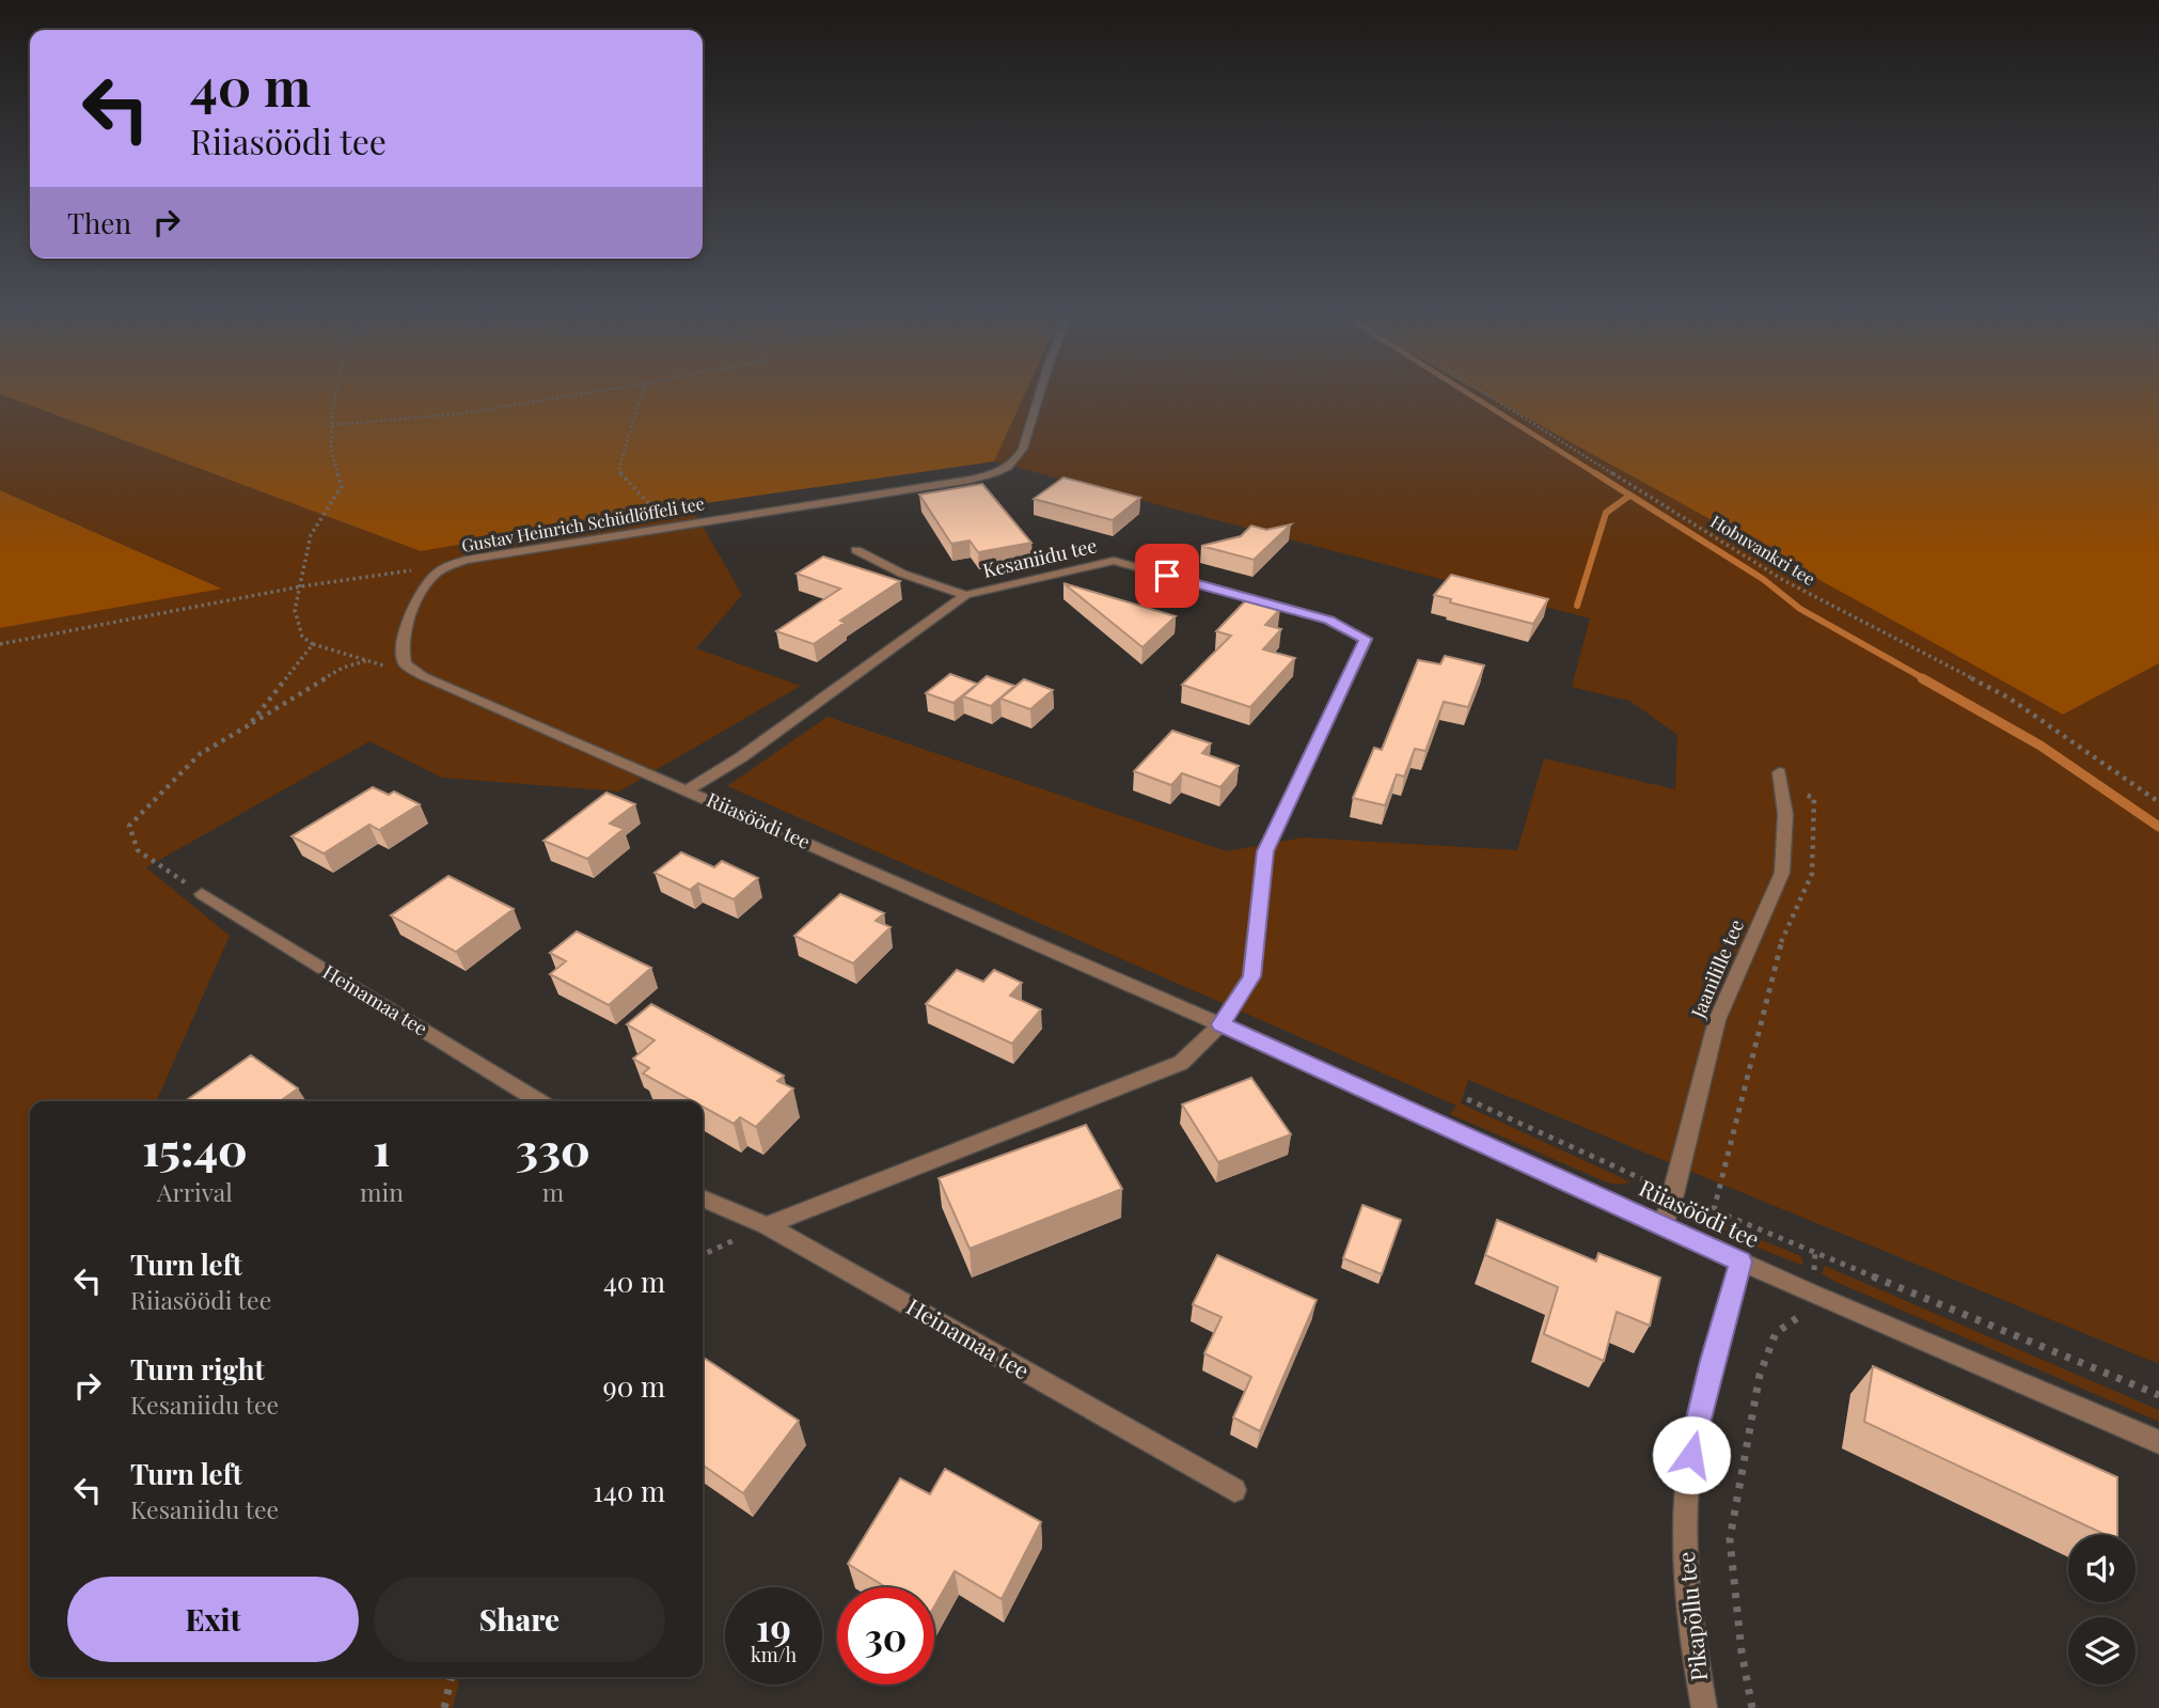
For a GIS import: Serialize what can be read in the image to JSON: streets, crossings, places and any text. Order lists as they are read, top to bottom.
{
  "streets": {
    "street": [
      "Gustav Heinrich Schüdlöffeli tee",
      "Kesaniidu tee",
      "Riiasöödi tee",
      "Jaanilille tee",
      "Heinamaa tee",
      "Pikapõllu tee"
    ],
    "path": ["Hobuvankri tee"]
  },
  "crossings": [
    ["Kesaniidu tee", "Riiasöödi tee"],
    ["Riiasöödi tee", "Jaanilille tee"],
    ["Riiasöödi tee", "Pikapõllu tee"]
  ],
  "page": {
    "turn": ["40 m", "Riiasöödi tee"],
    "then": "Then",
    "eta": [
      "15:40",
      "Arrival",
      "1",
      "min",
      "330",
      "m"
    ],
    "list": [
      {
        "name": "Turn left",
        "note": "Riiasöödi tee",
        "value": "40 m"
      },
      {
        "name": "Turn right",
        "note": "Kesaniidu tee",
        "value": "90 m"
      },
      {
        "name": "Turn left",
        "note": "Kesaniidu tee",
        "value": "140 m"
      }
    ],
    "buttons": ["Exit", "Share"],
    "speed": "19 km/h",
    "limit": "30"
  }
}
